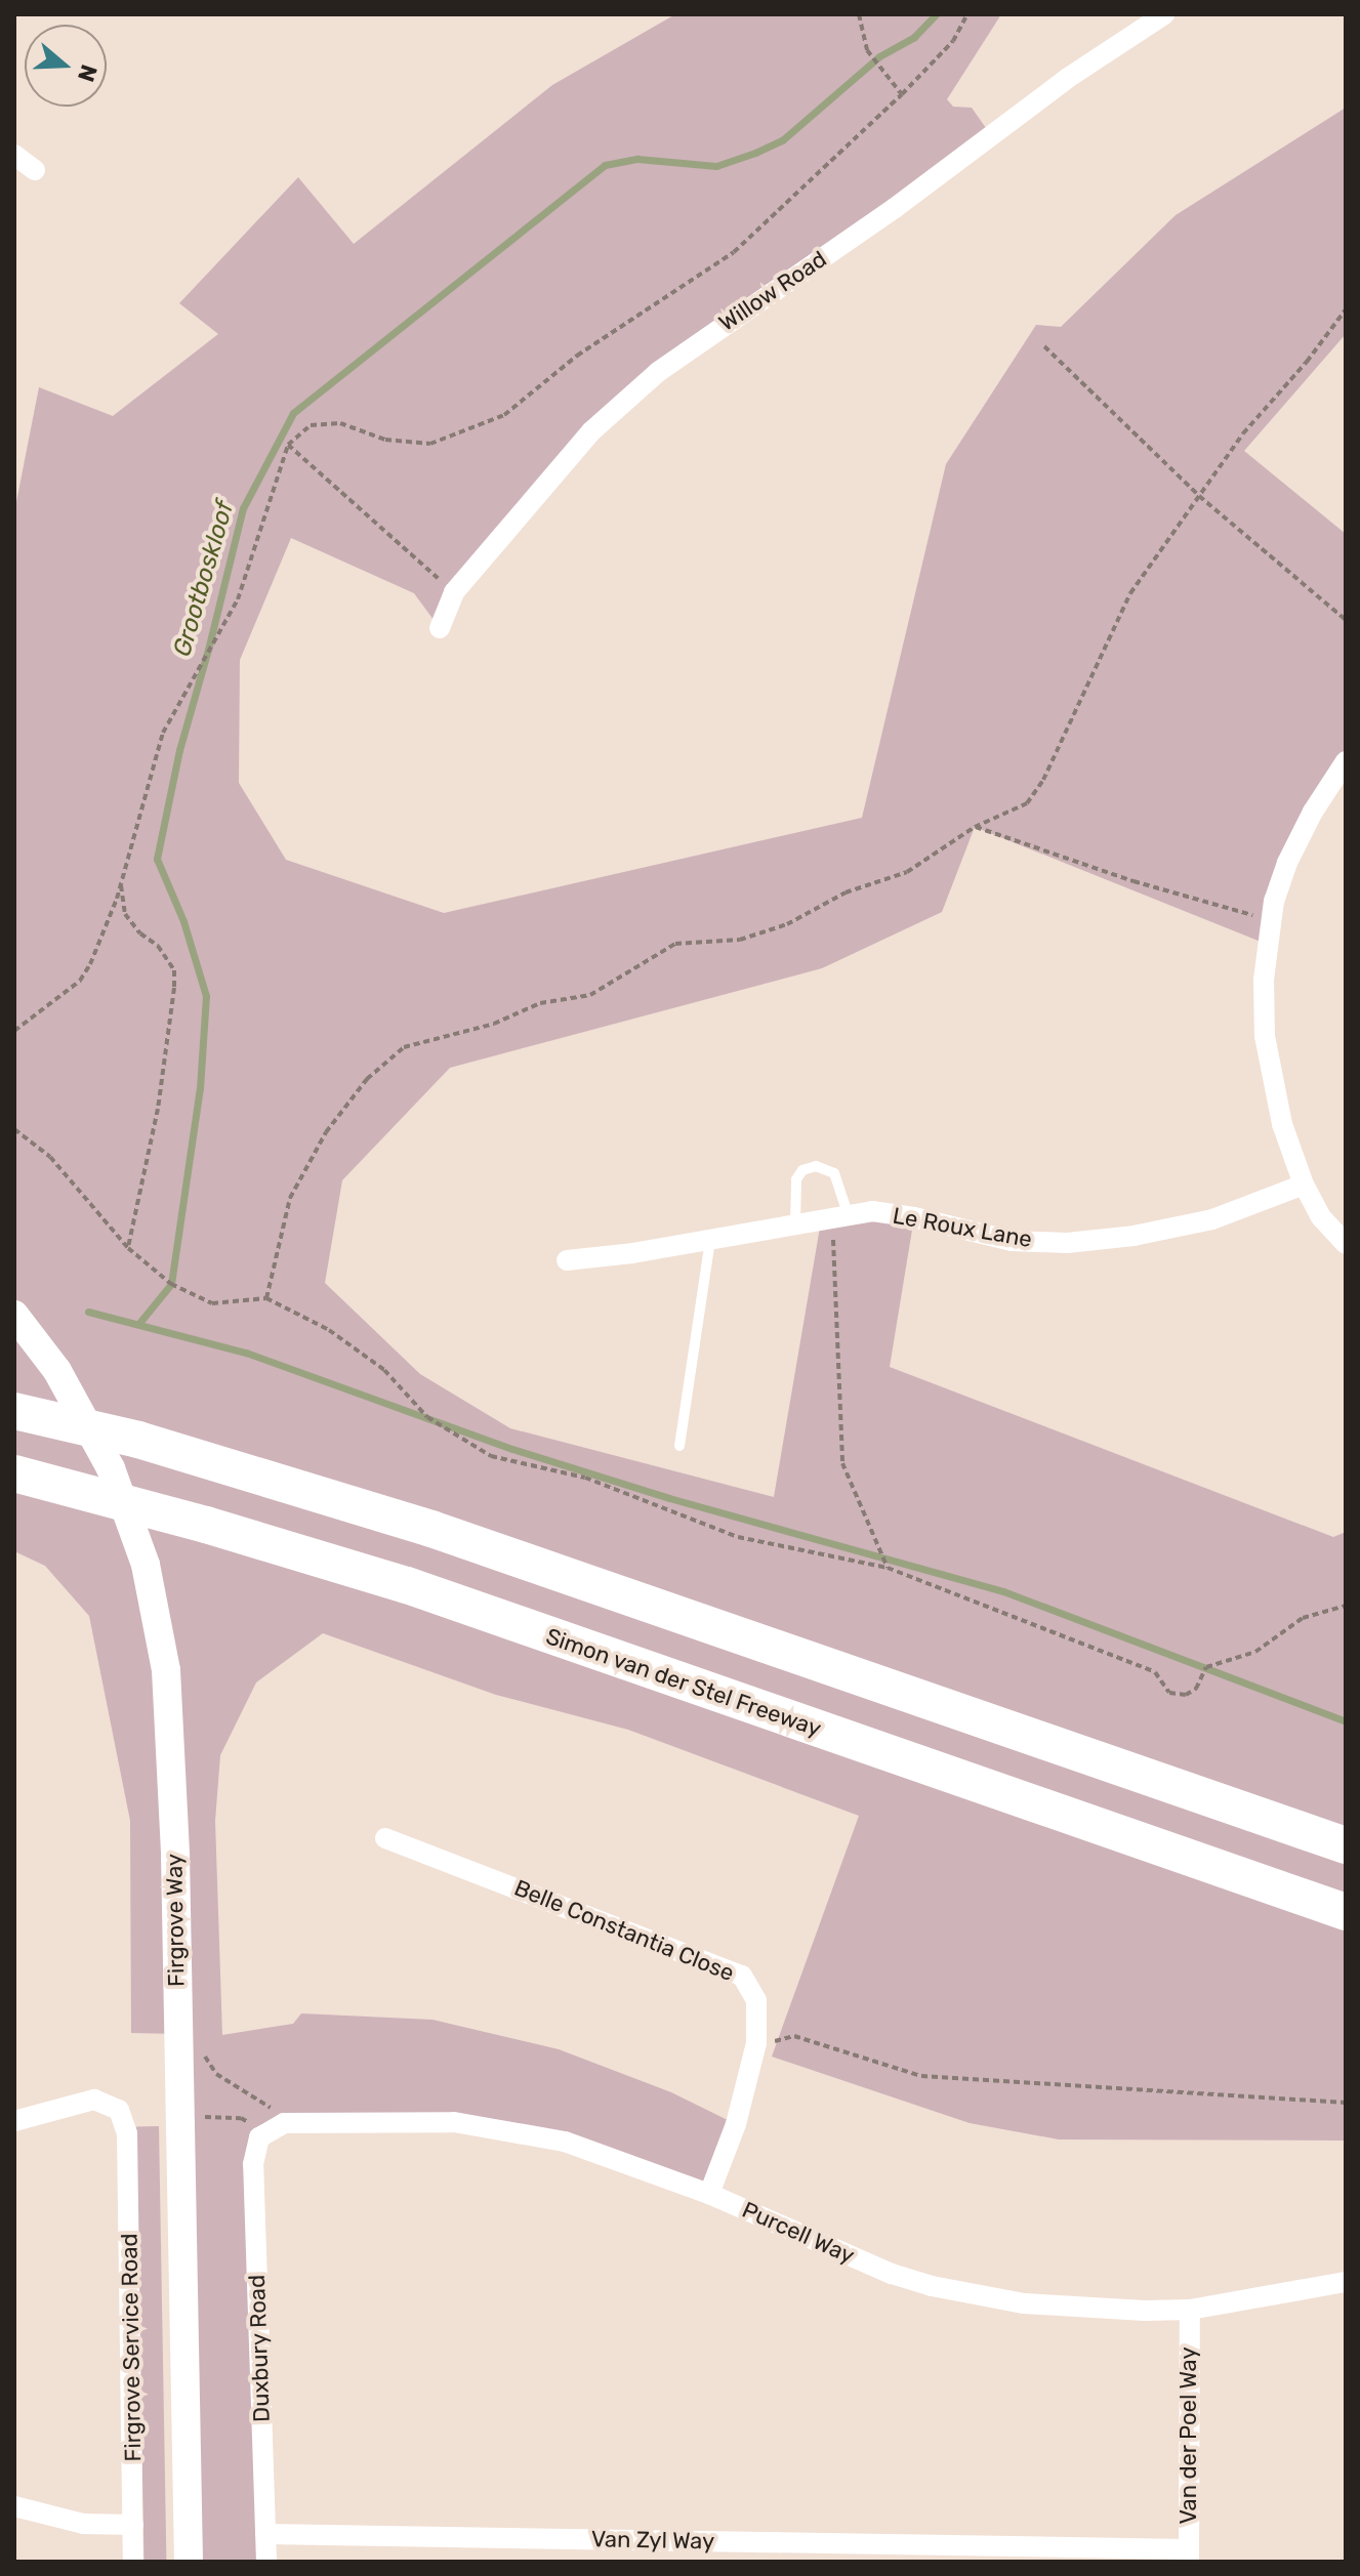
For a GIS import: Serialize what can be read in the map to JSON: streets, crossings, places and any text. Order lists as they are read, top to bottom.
{
  "streets": {
    "highway": ["Simon van der Stel Freeway"],
    "street": [
      "Willow Road",
      "Le Roux Lane",
      "Firgrove Way",
      "Belle Constantia Close",
      "Purcell Way",
      "Firgrove Service Road",
      "Duxbury Road",
      "Van der Poel Way",
      "Van Zyl Way"
    ]
  },
  "crossings": [
    ["Belle Constantia Close", "Purcell Way"],
    ["Purcell Way", "Duxbury Road"],
    ["Purcell Way", "Van der Poel Way"],
    ["Duxbury Road", "Van Zyl Way"],
    ["Van der Poel Way", "Van Zyl Way"]
  ],
  "water": ["Grootboskloof"],
  "north": "right"
}
